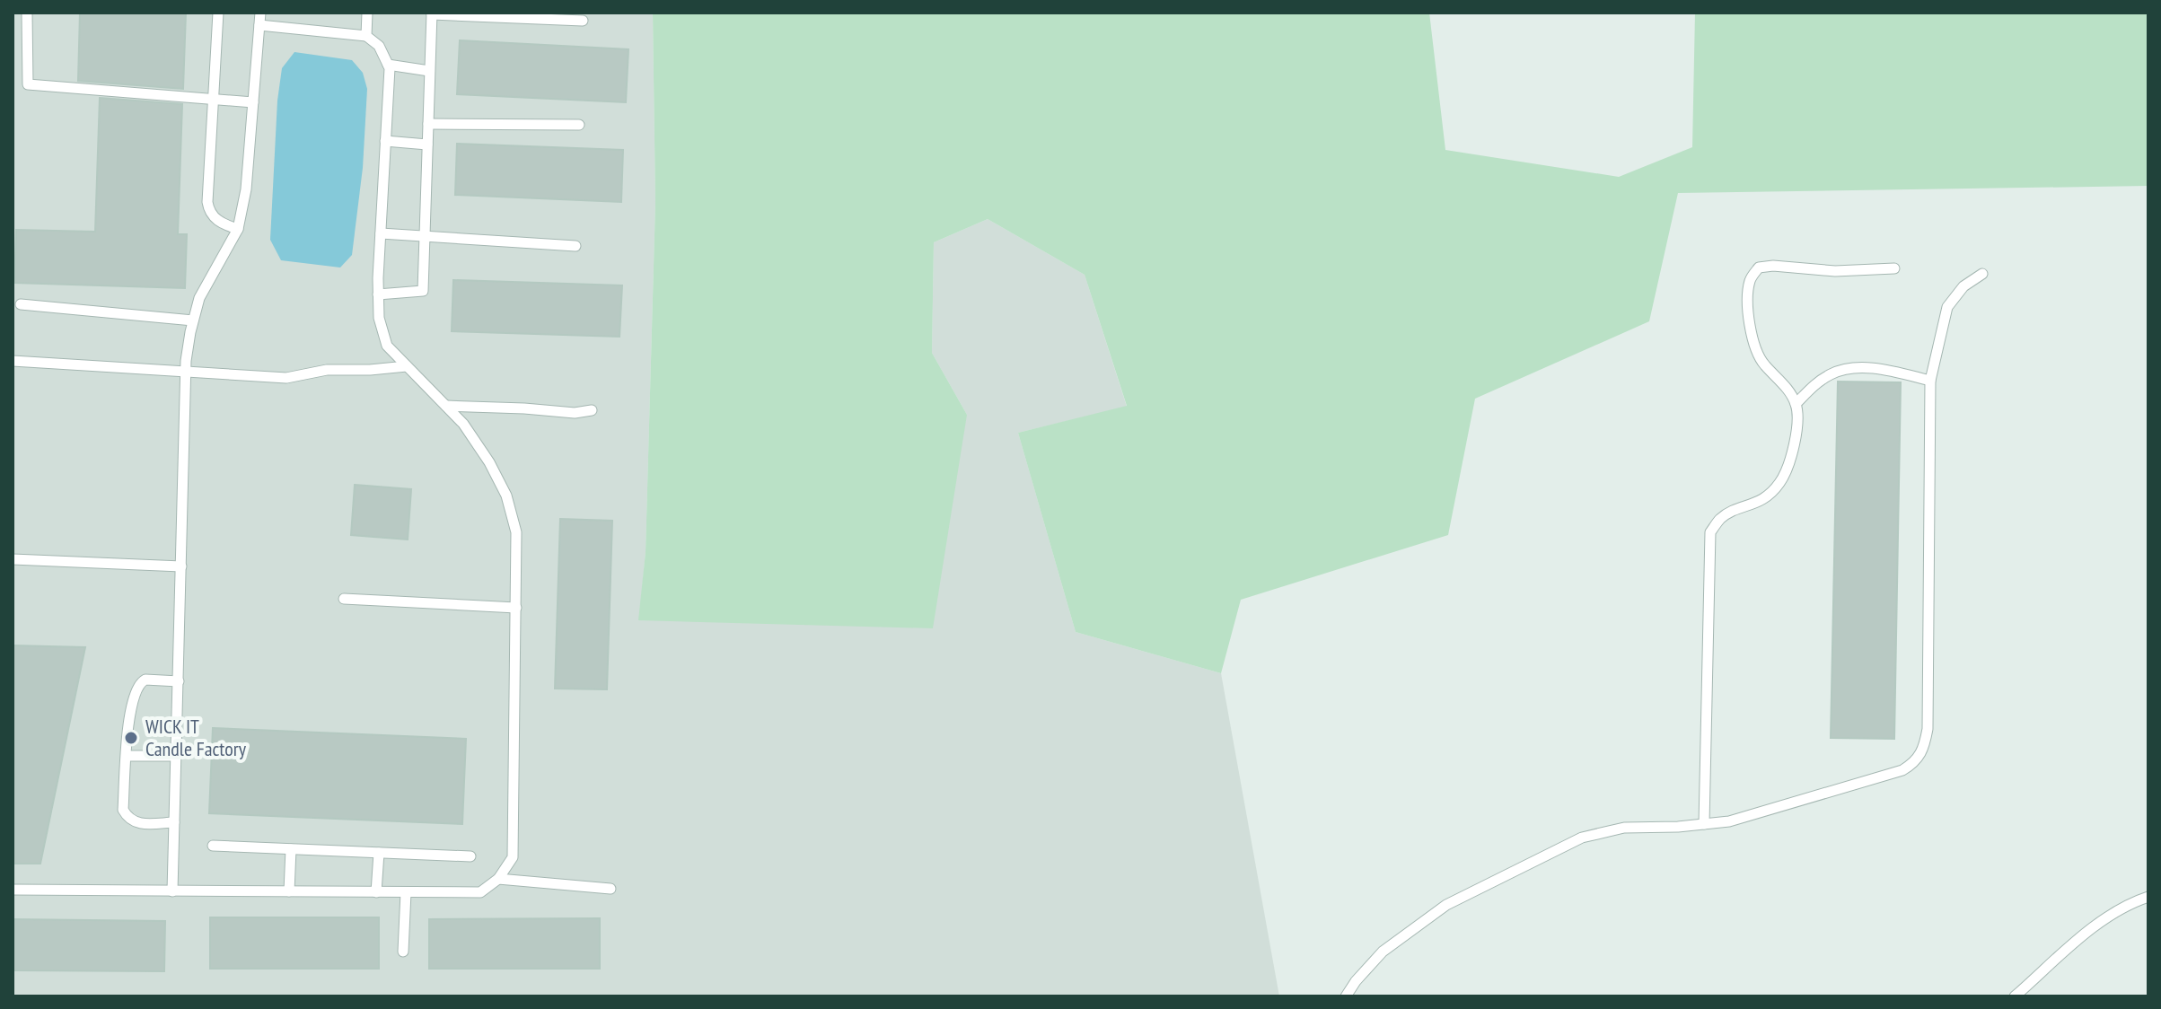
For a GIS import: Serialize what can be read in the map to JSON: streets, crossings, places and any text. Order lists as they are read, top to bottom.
{
  "places": ["WICK IT Candle Factory"]
}
